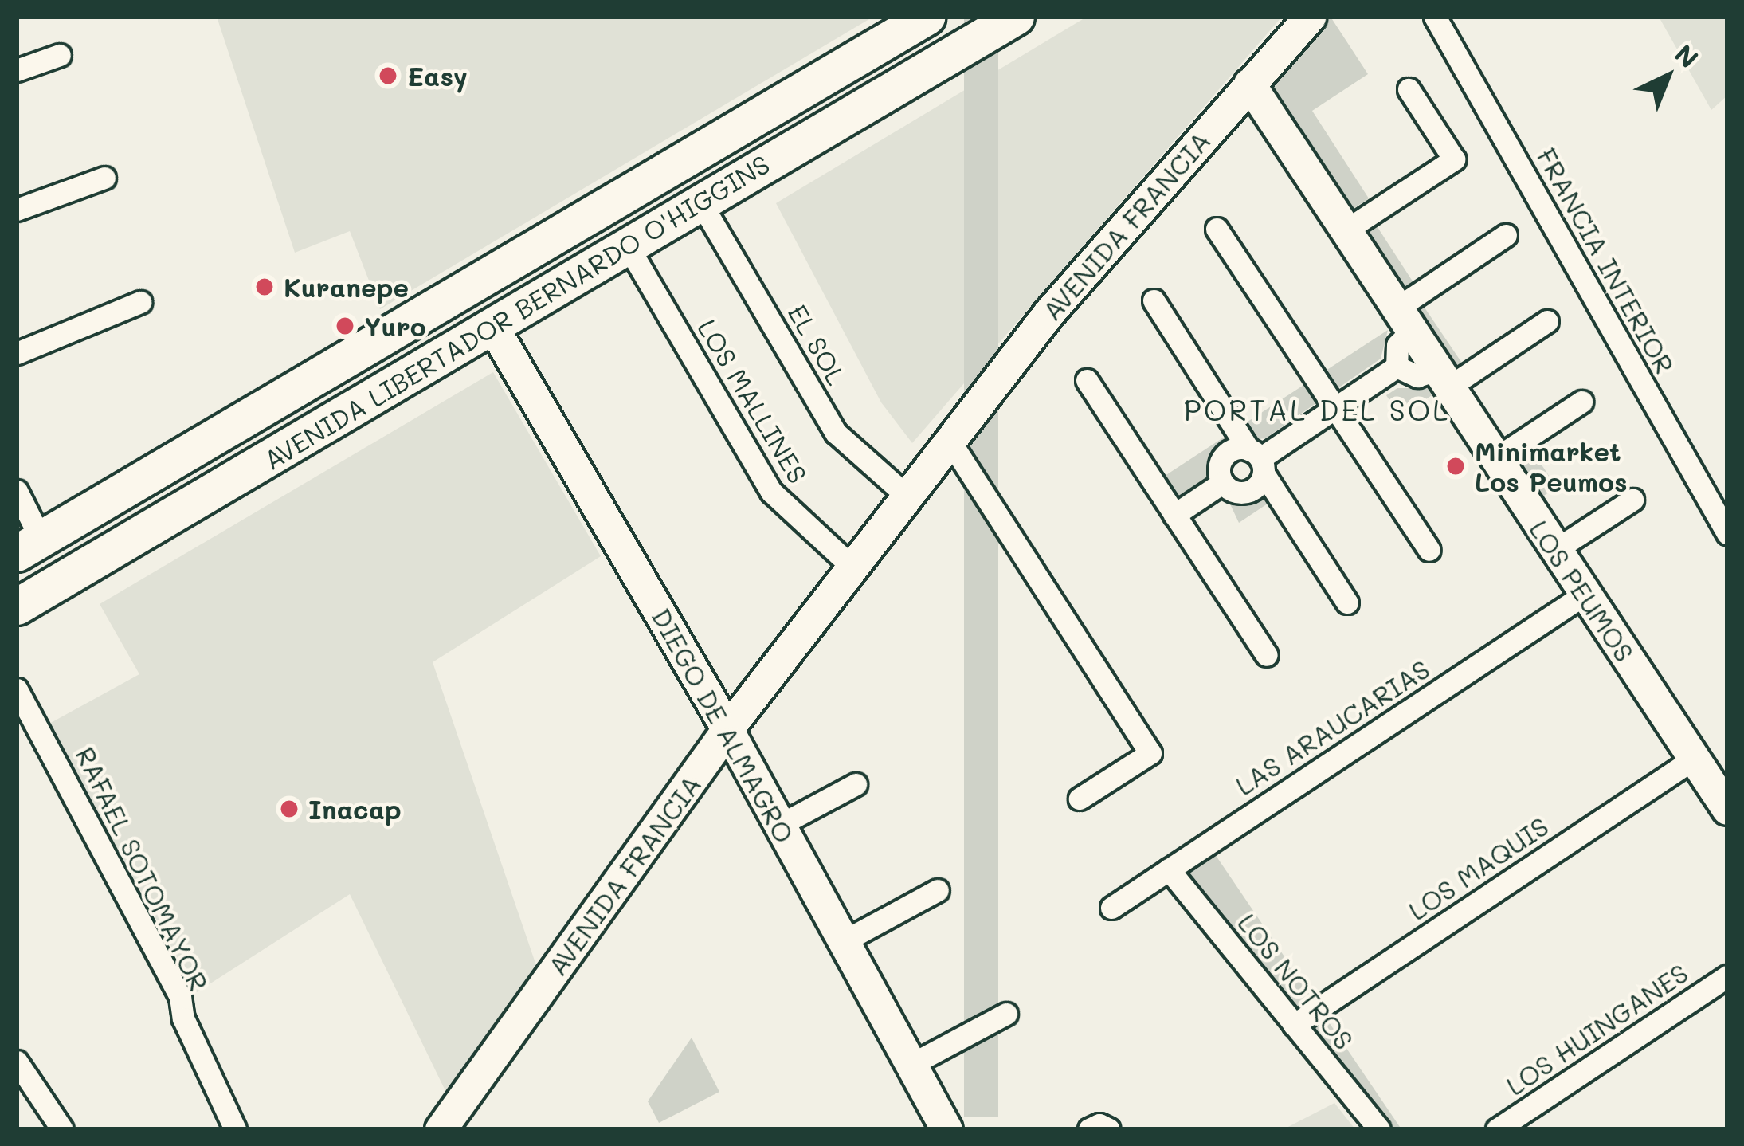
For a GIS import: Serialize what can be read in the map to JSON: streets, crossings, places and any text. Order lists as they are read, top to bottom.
{
  "streets": {
    "main road": ["AVENIDA LIBERTADOR BERNARDO O'HIGGINS"],
    "street": [
      "AVENIDA FRANCIA",
      "FRANCIA INTERIOR",
      "EL SOL",
      "LOS MALLINES",
      "LOS PEUMOS",
      "DIEGO DE ALMAGRO",
      "LAS ARAUCARIAS",
      "LOS MAQUIS",
      "RAFAEL SOTOMAYOR",
      "LOS NOTROS",
      "LOS HUINGANES"
    ]
  },
  "crossings": [
    ["AVENIDA FRANCIA", "EL SOL"],
    ["AVENIDA FRANCIA", "LOS MALLINES"],
    ["AVENIDA FRANCIA", "LOS PEUMOS"],
    ["AVENIDA FRANCIA", "DIEGO DE ALMAGRO"],
    ["AVENIDA LIBERTADOR BERNARDO O'HIGGINS", "EL SOL"],
    ["AVENIDA LIBERTADOR BERNARDO O'HIGGINS", "LOS MALLINES"],
    ["AVENIDA LIBERTADOR BERNARDO O'HIGGINS", "DIEGO DE ALMAGRO"],
    ["LOS PEUMOS", "LAS ARAUCARIAS"],
    ["LOS PEUMOS", "LOS MAQUIS"],
    ["LAS ARAUCARIAS", "LOS NOTROS"],
    ["LOS MAQUIS", "LOS NOTROS"]
  ],
  "districts": ["PORTAL DEL SOL"],
  "places": [
    "Easy",
    "Kuranepe",
    "Yuro",
    "Minimarket Los Peumos",
    "Inacap"
  ],
  "north": "top right"
}
